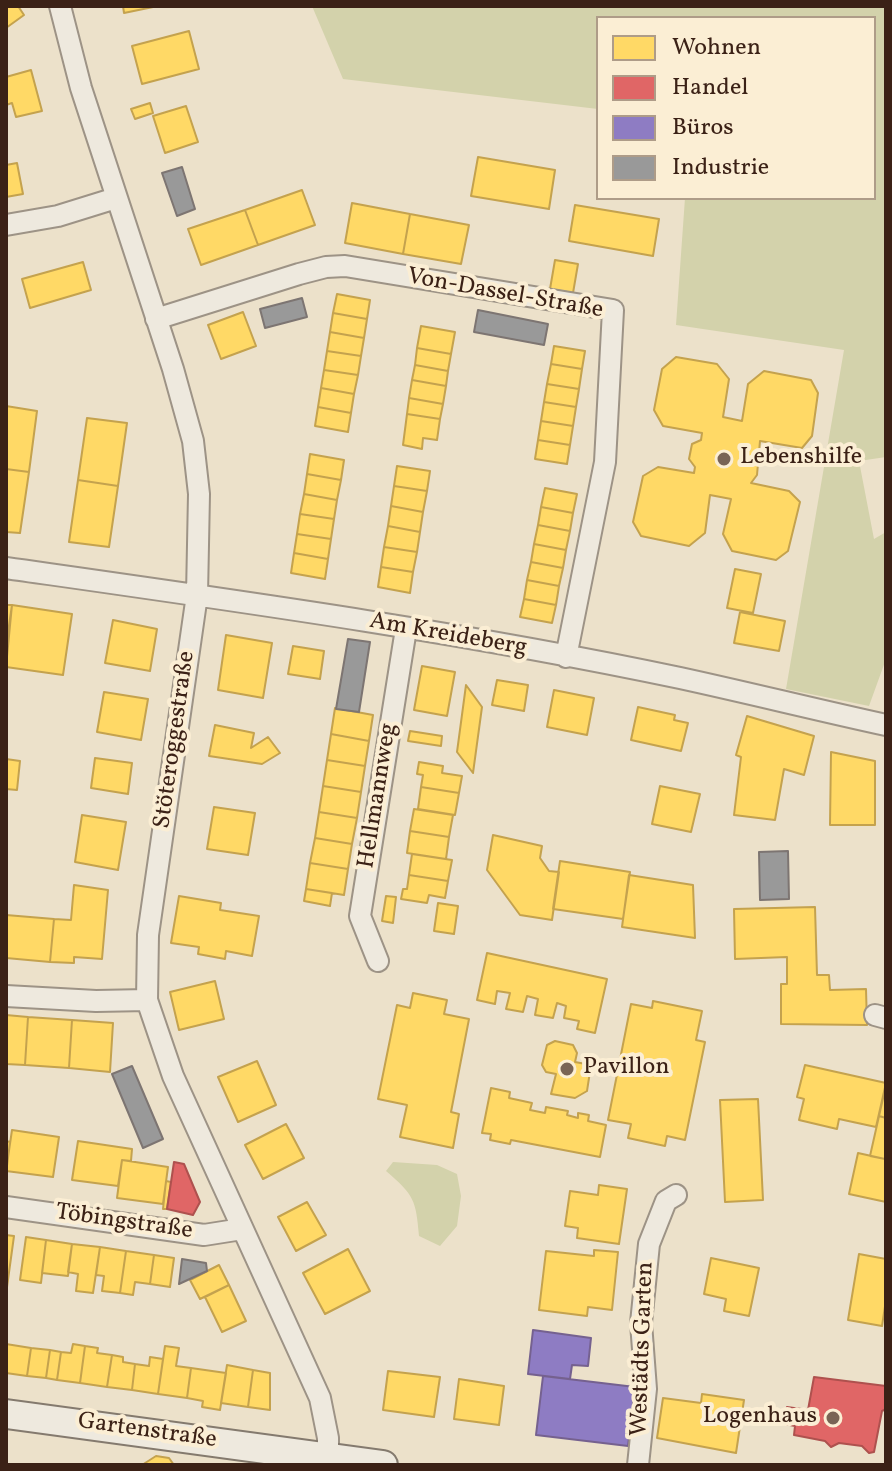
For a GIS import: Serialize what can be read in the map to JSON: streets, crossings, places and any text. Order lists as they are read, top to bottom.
{
  "streets": {
    "main road": ["Gartenstraße"],
    "street": [
      "Von-Dassel-Straße",
      "Am Kreideberg",
      "Stöteroggestraße",
      "Hellmannweg",
      "Töbingstraße",
      "Westädts Garten"
    ]
  },
  "crossings": [
    ["Von-Dassel-Straße", "Am Kreideberg"],
    ["Von-Dassel-Straße", "Stöteroggestraße"],
    ["Am Kreideberg", "Stöteroggestraße"],
    ["Am Kreideberg", "Hellmannweg"],
    ["Stöteroggestraße", "Töbingstraße"],
    ["Stöteroggestraße", "Gartenstraße"]
  ],
  "places": ["Lebenshilfe", "Pavillon", "Logenhaus"],
  "legend": [
    "Wohnen",
    "Handel",
    "Büros",
    "Industrie"
  ]
}
